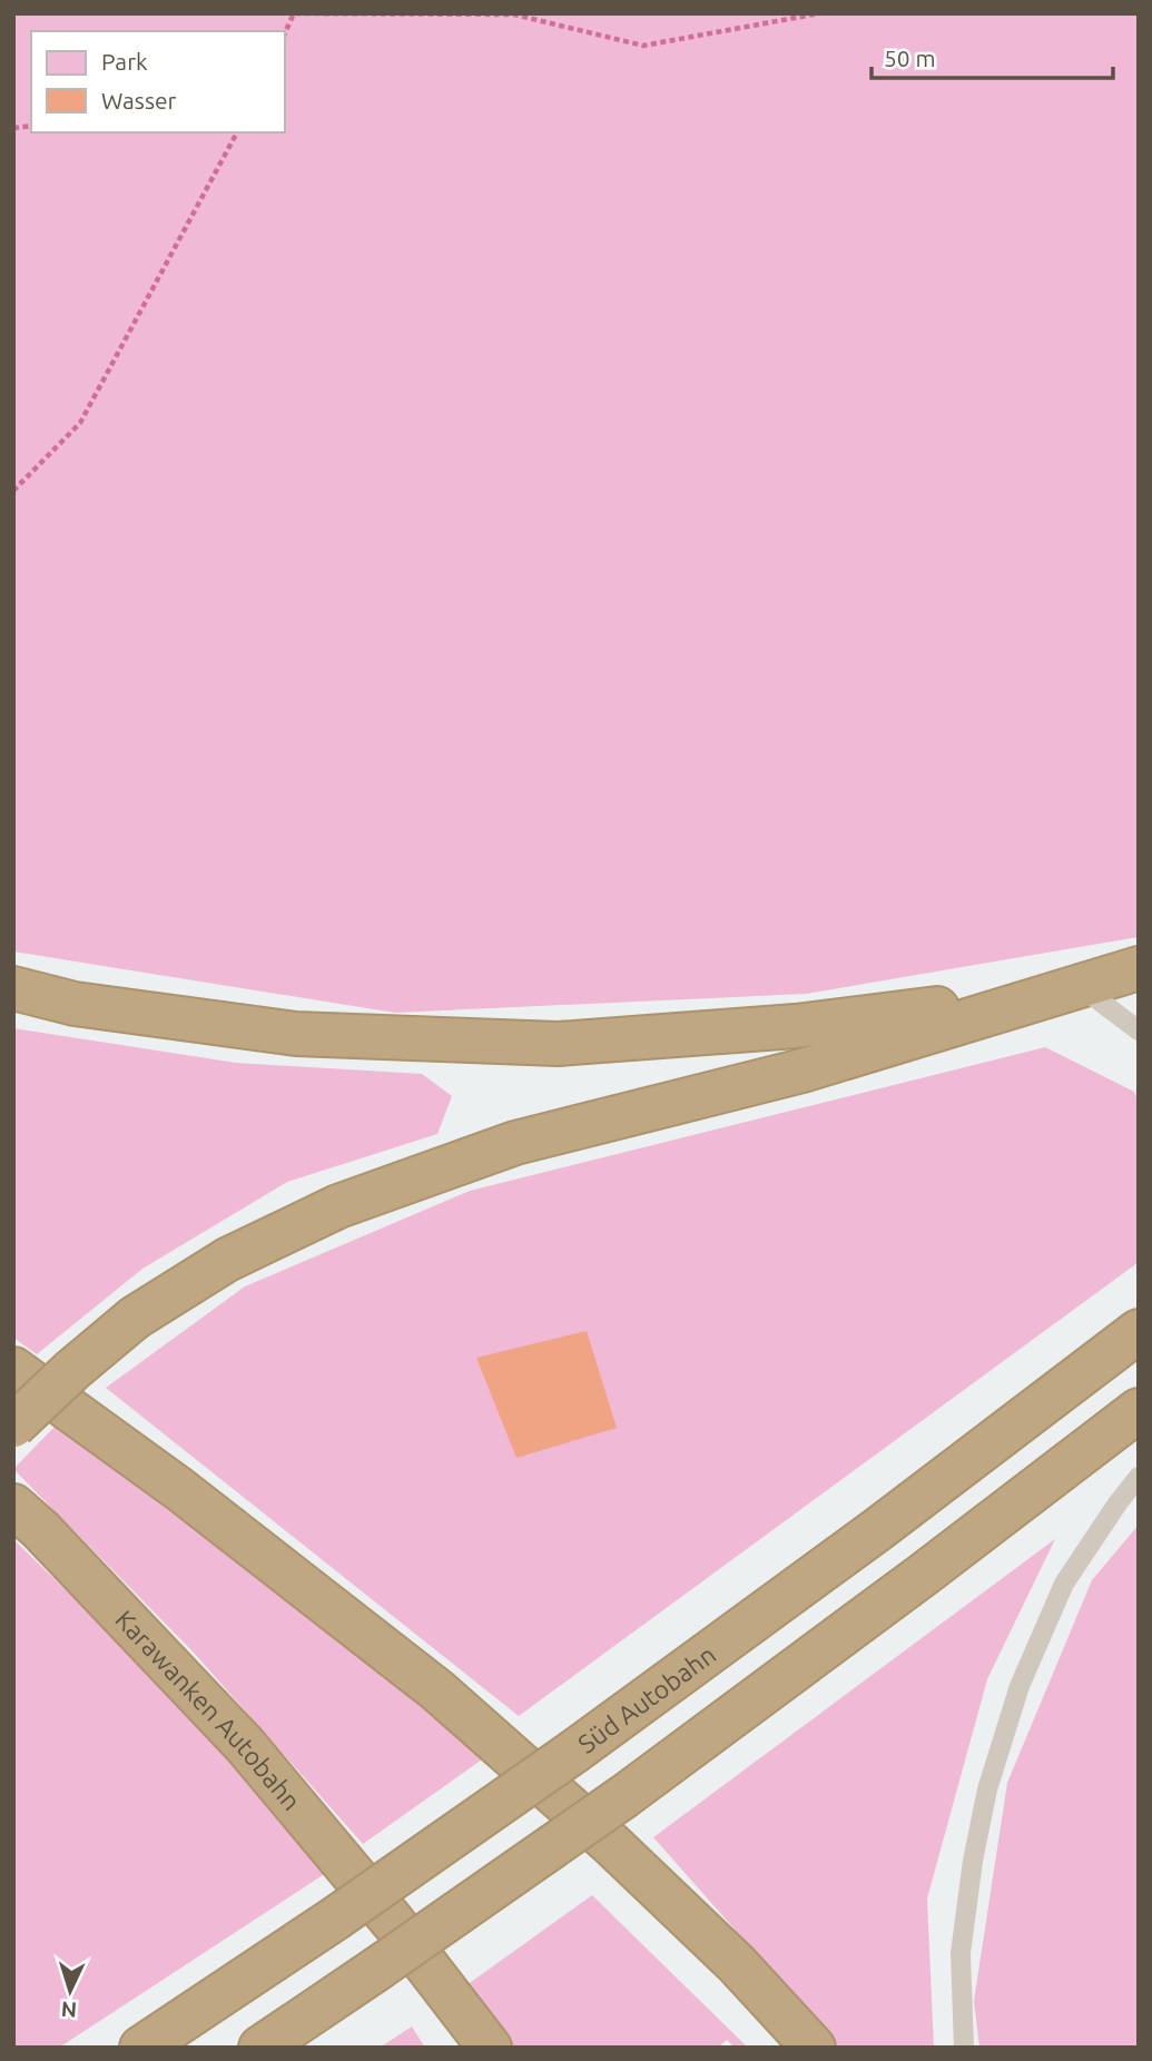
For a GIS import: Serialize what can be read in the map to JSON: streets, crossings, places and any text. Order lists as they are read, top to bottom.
{
  "streets": {
    "highway": ["Süd Autobahn", "Karawanken Autobahn"]
  },
  "legend": ["Park", "Wasser"],
  "scale_bar": "50 m",
  "north": "bottom"
}
